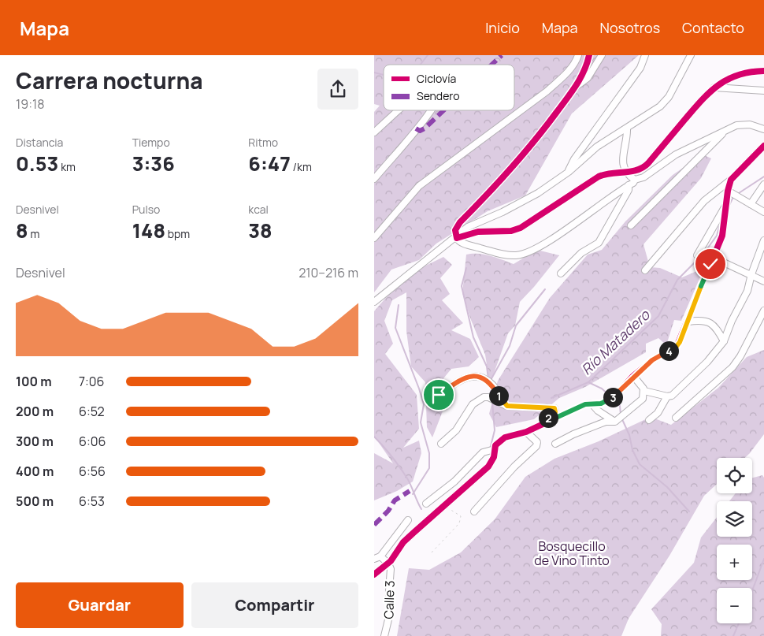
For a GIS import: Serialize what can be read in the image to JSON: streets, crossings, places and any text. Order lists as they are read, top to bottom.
{
  "streets": {
    "street": ["Calle 3"]
  },
  "water": ["Río Matadero"],
  "parks": ["Bosquecillo de Vino Tinto"],
  "legend": ["Ciclovía", "Sendero"],
  "page": {
    "header": "Mapa",
    "nav": [
      "Inicio",
      "Mapa",
      "Nosotros",
      "Contacto"
    ],
    "heading": ["Carrera nocturna", "19:18"],
    "stats": [
      ["Distancia", "0.53 km"],
      ["Tiempo", "3:36"],
      ["Ritmo", "6:47 /km"],
      ["Desnivel", "8 m"],
      ["Pulso", "148 bpm"],
      ["kcal", "38"]
    ],
    "chart": ["Desnivel", "210–216 m"],
    "pins": [
      "4",
      "1",
      "3",
      "2"
    ],
    "list": [
      {
        "name": "100 m",
        "note": "7:06"
      },
      {
        "name": "200 m",
        "note": "6:52"
      },
      {
        "name": "300 m",
        "note": "6:06"
      },
      {
        "name": "400 m",
        "note": "6:56"
      },
      {
        "name": "500 m",
        "note": "6:53"
      }
    ],
    "map_buttons": ["+", "−"],
    "buttons": ["Guardar", "Compartir"]
  }
}
